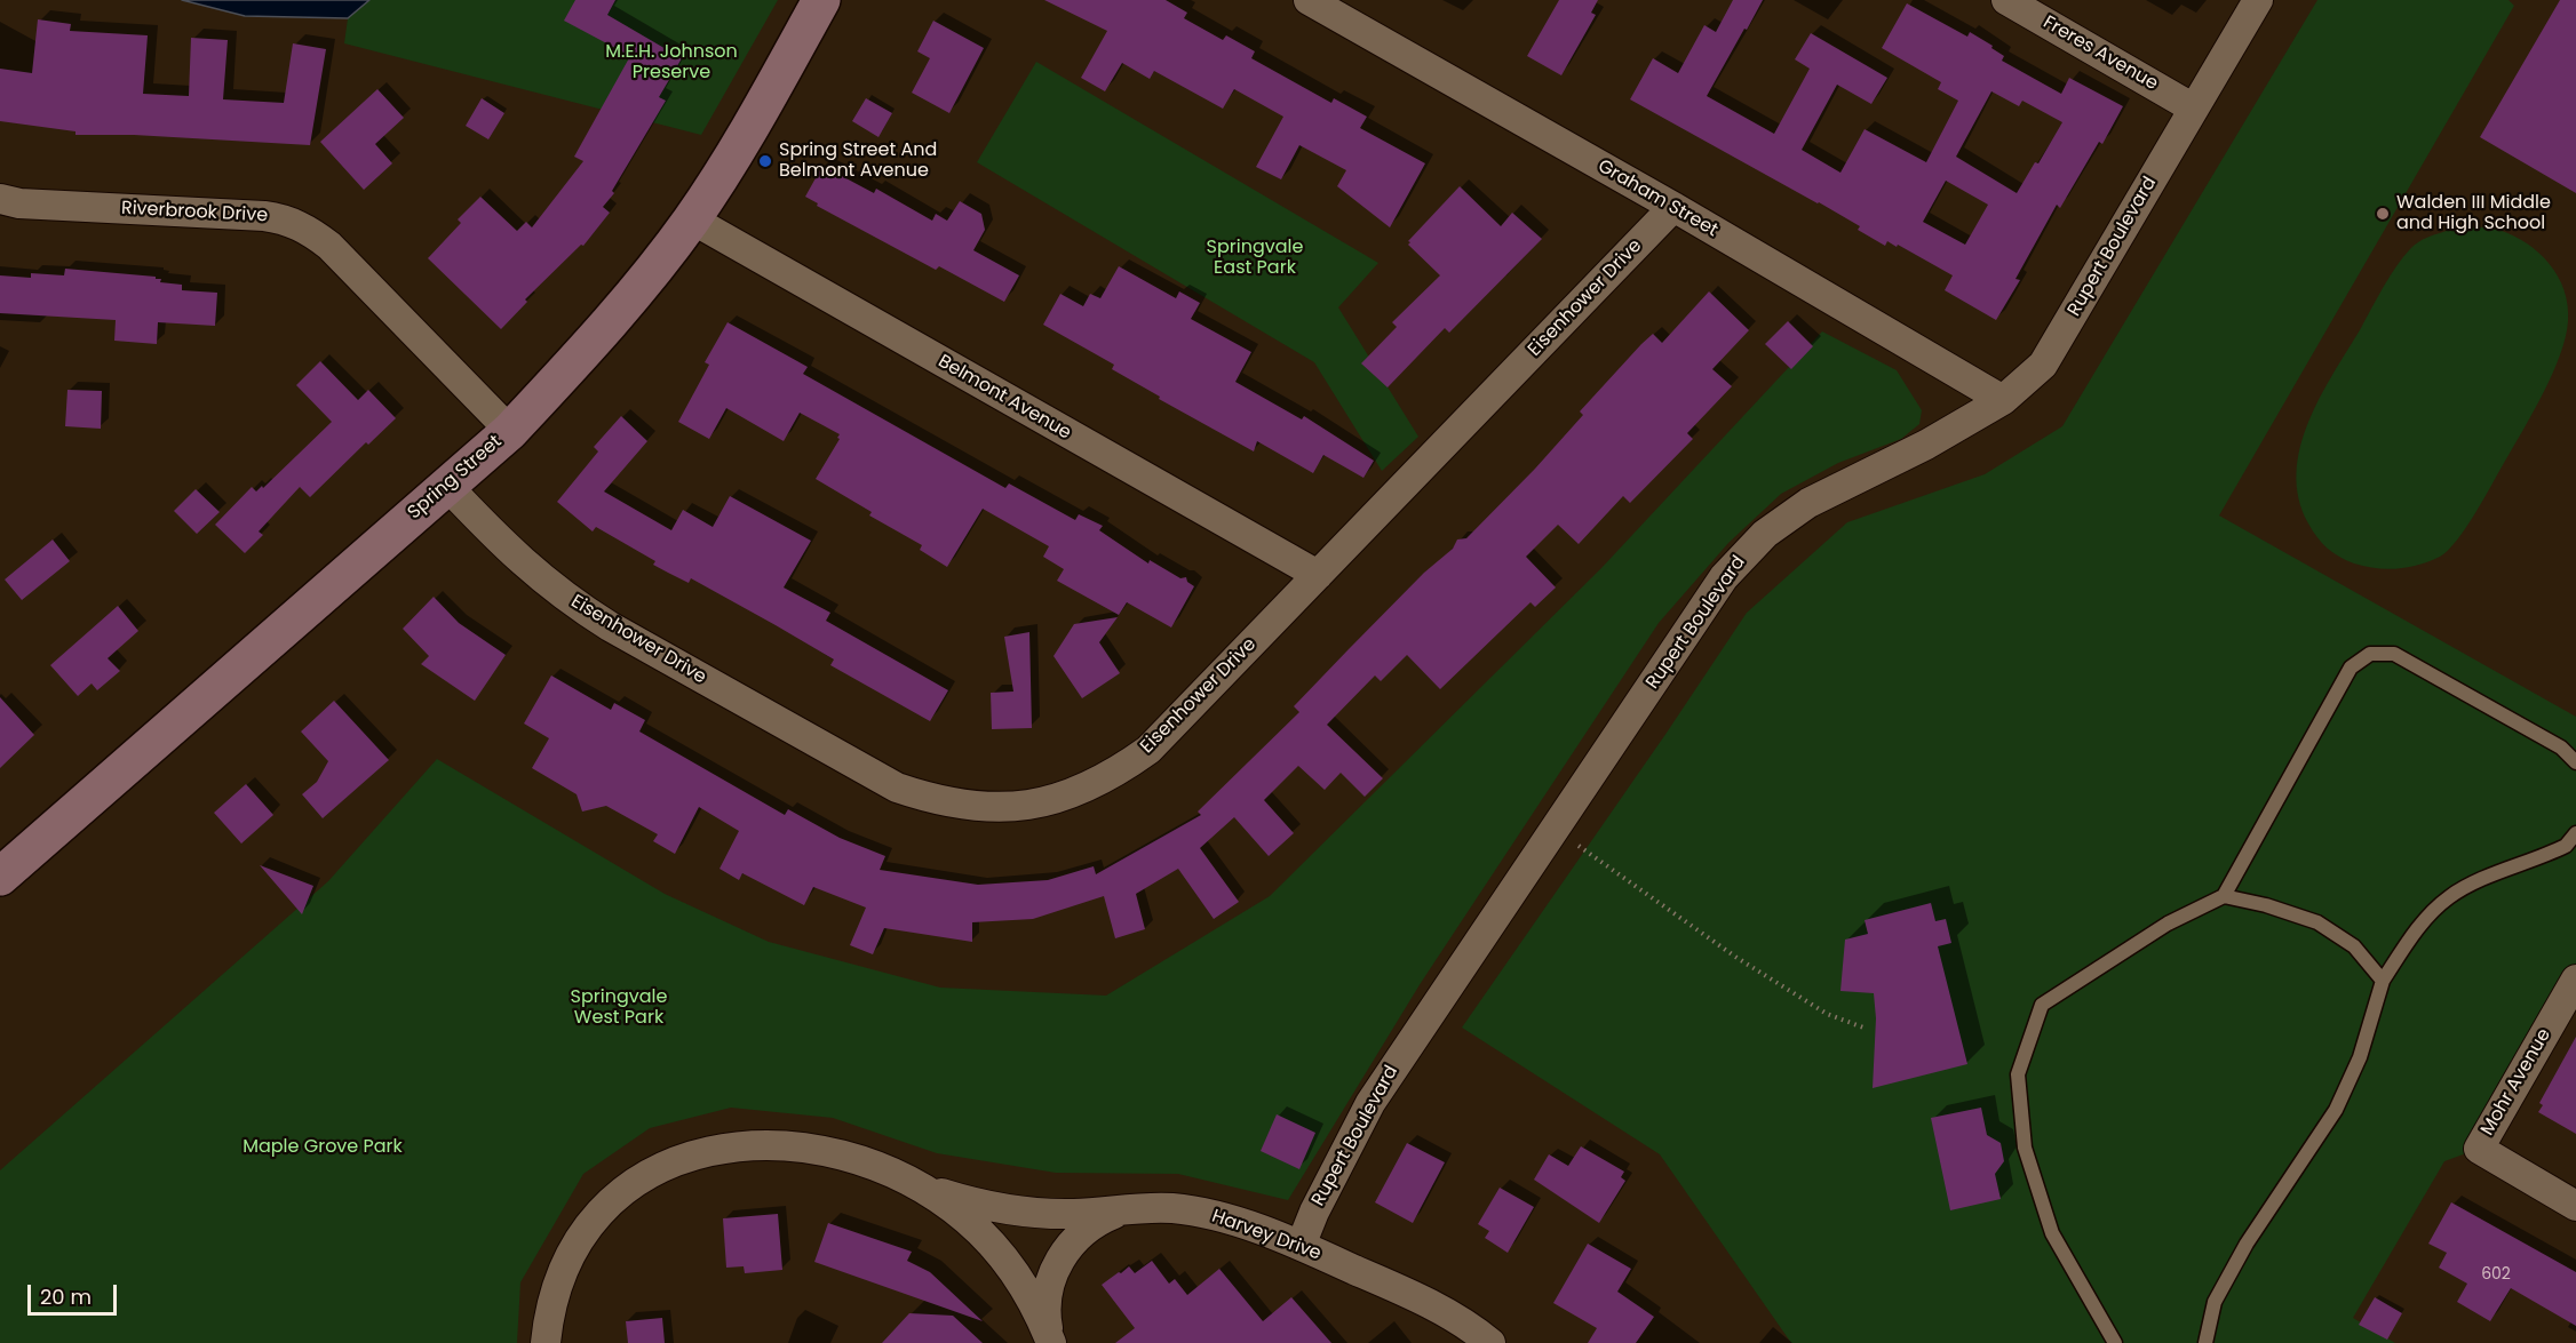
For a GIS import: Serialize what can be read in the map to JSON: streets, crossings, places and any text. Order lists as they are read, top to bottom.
{
  "streets": {
    "main road": ["Spring Street"],
    "street": [
      "Freres Avenue",
      "Graham Street",
      "Riverbrook Drive",
      "Rupert Boulevard",
      "Eisenhower Drive",
      "Belmont Avenue",
      "Mohr Avenue",
      "Harvey Drive"
    ]
  },
  "crossings": [
    ["Freres Avenue", "Rupert Boulevard"],
    ["Graham Street", "Rupert Boulevard"],
    ["Graham Street", "Eisenhower Drive"],
    ["Riverbrook Drive", "Spring Street"],
    ["Rupert Boulevard", "Harvey Drive"],
    ["Eisenhower Drive", "Belmont Avenue"],
    ["Eisenhower Drive", "Spring Street"],
    ["Belmont Avenue", "Spring Street"]
  ],
  "parks": [
    "M.E.H. Johnson Preserve",
    "Springvale East Park",
    "Springvale West Park",
    "Maple Grove Park"
  ],
  "places": ["Spring Street And Belmont Avenue", "Walden III Middle and High School"],
  "house_numbers": ["602"],
  "scale_bar": "20 m"
}
